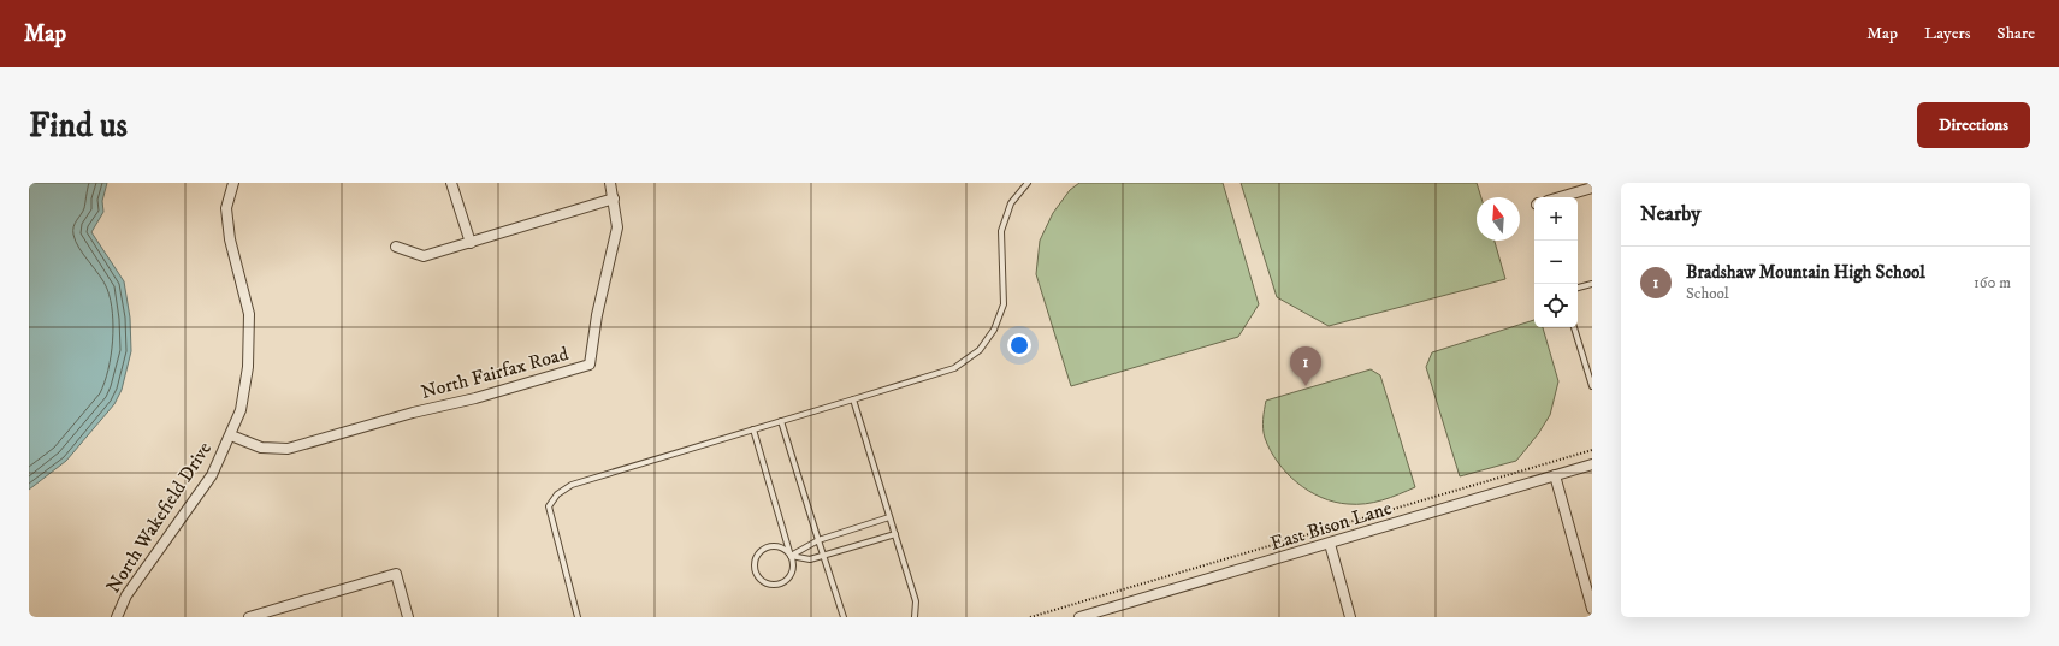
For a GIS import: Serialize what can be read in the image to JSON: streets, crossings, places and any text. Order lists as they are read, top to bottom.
{
  "streets": {
    "street": ["North Fairfax Road", "North Wakefield Drive", "East Bison Lane"]
  },
  "crossings": [
    ["North Fairfax Road", "North Wakefield Drive"]
  ],
  "north": "top",
  "page": {
    "header": "Map",
    "nav": ["Map", "Layers", "Share"],
    "buttons": "Directions",
    "title": "Find us",
    "heading": "Nearby",
    "map_buttons": ["+", "−"],
    "list": [
      {
        "mark": "1",
        "name": "Bradshaw Mountain High School",
        "note": "School",
        "value": "160 m"
      }
    ],
    "pins": "1"
  }
}
